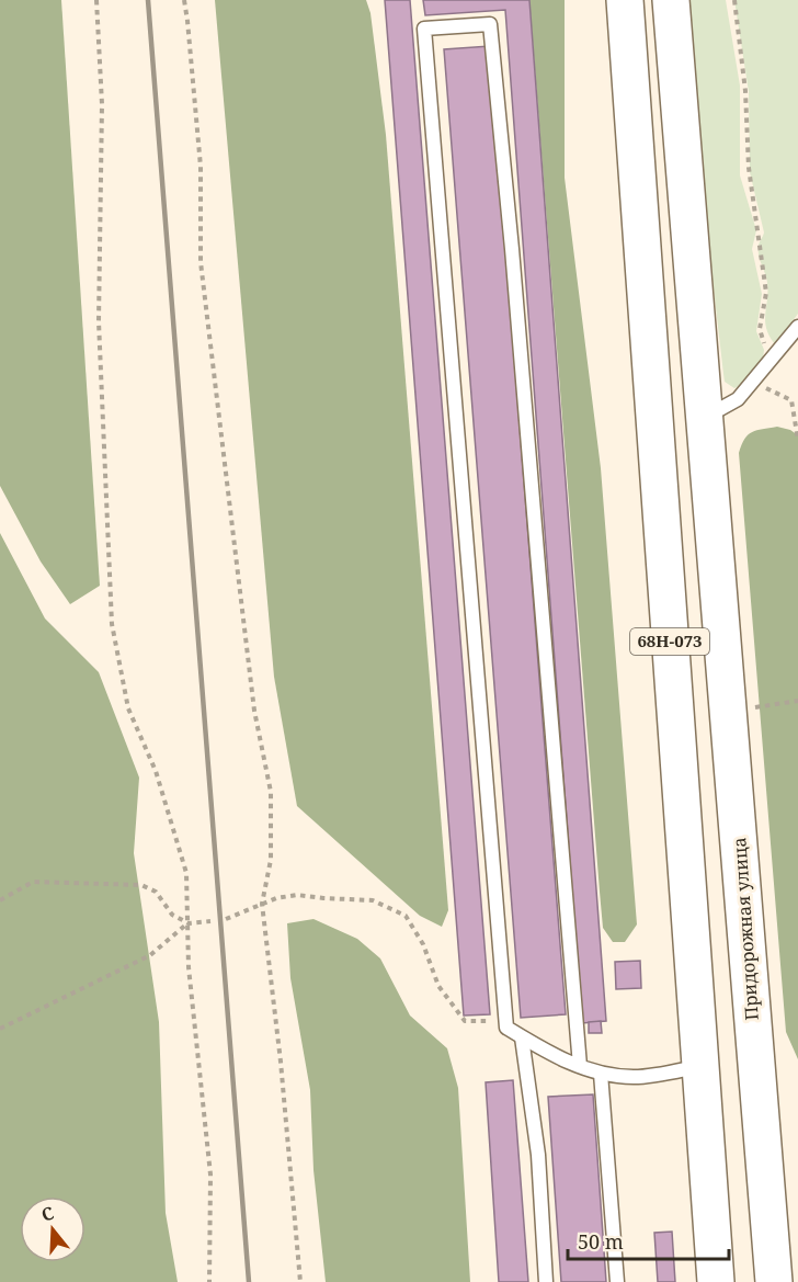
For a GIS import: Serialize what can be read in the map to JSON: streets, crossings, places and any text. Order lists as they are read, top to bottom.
{
  "streets": {
    "main road": ["68Н-073", "Придорожная улица"]
  },
  "crossings": [
    ["68Н-073", "Придорожная улица"]
  ],
  "scale_bar": "50 m",
  "north": "top"
}
